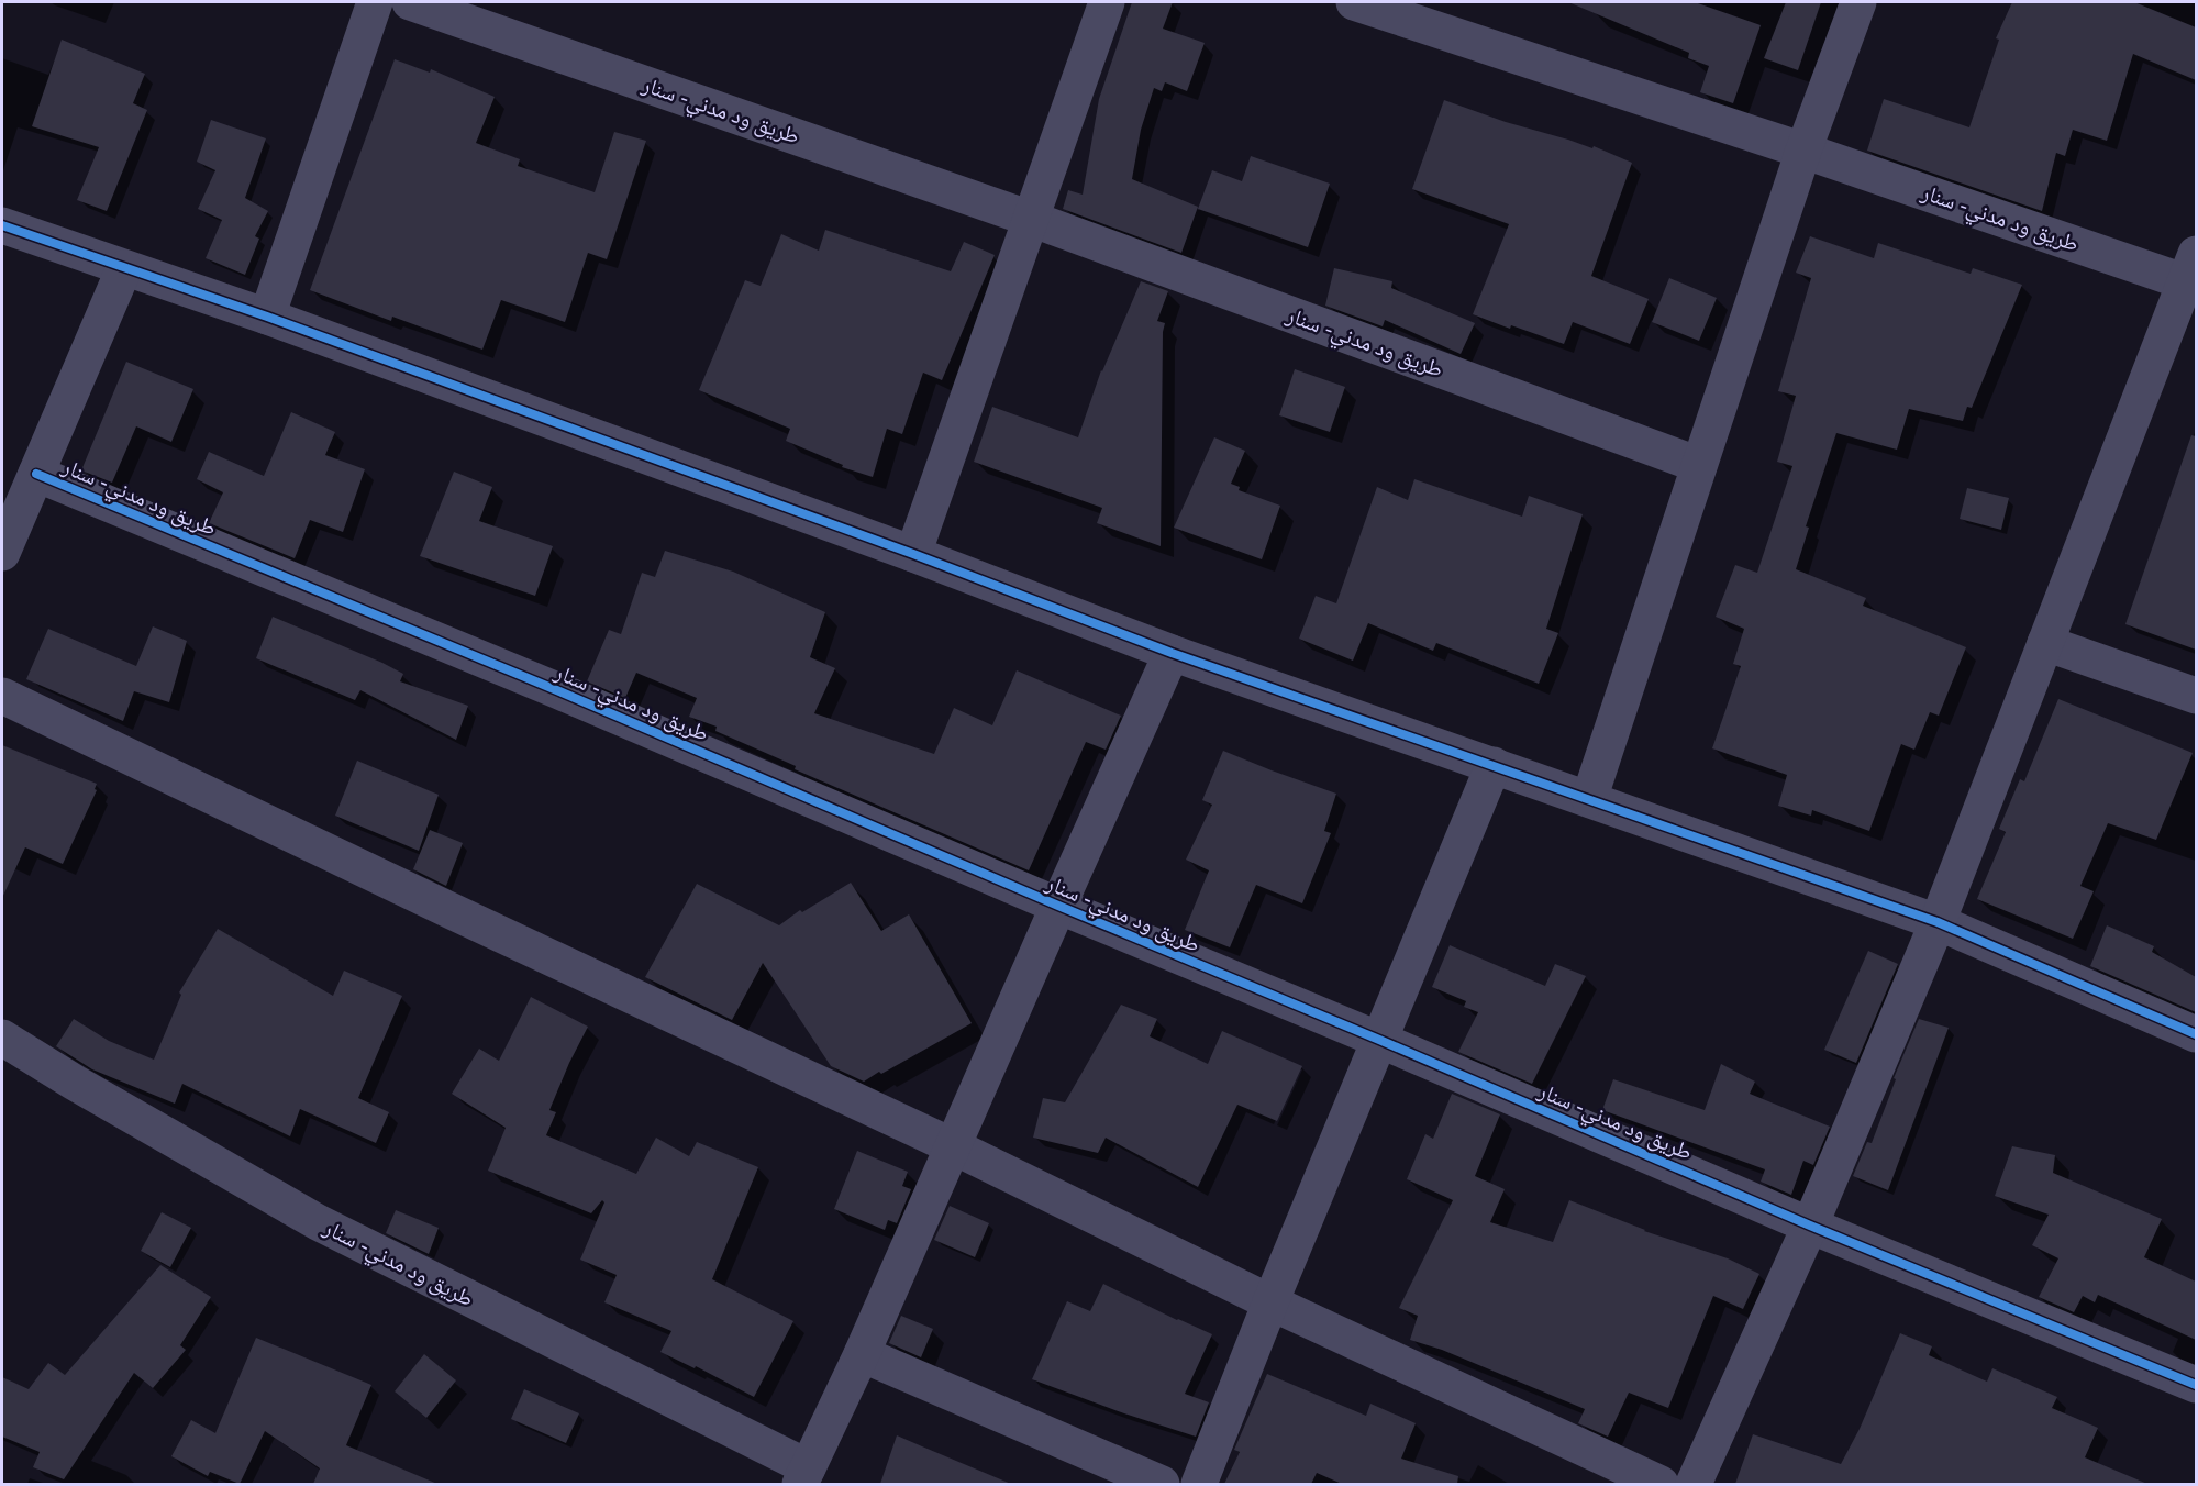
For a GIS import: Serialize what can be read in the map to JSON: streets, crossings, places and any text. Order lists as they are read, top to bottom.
{
  "streets": {
    "street": ["طريق ود مدني - سنار"]
  }
}
